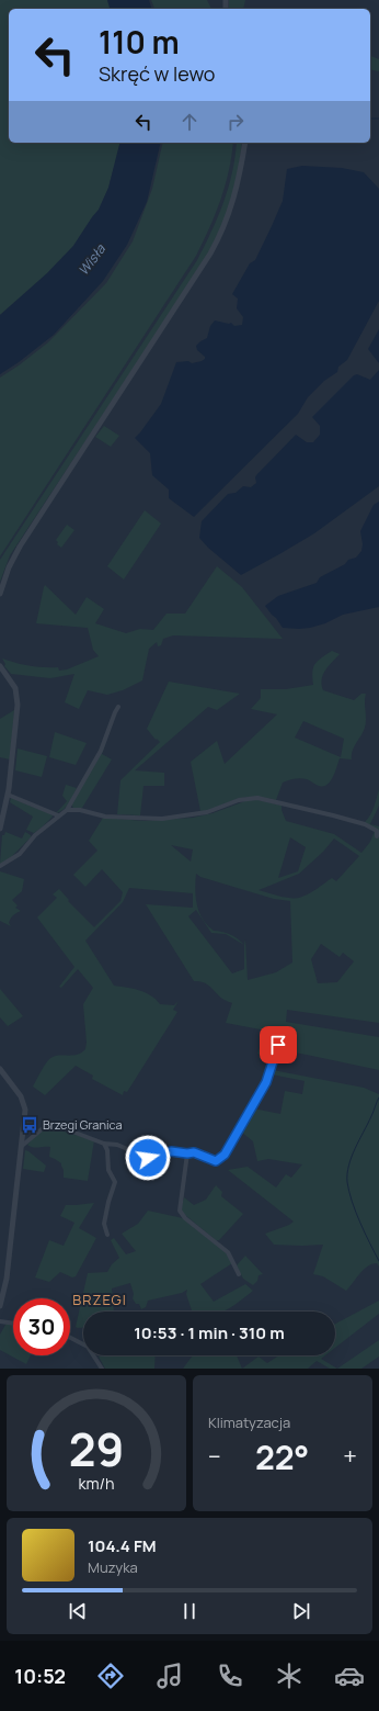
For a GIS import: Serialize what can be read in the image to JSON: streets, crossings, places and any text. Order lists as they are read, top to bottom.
{
  "districts": ["BRZEGI"],
  "water": ["Wisła"],
  "places": {
    "bus stop": ["Brzegi Granica"]
  },
  "page": {
    "turn": ["110 m", "Skręć w lewo"],
    "limit": "30",
    "trip": "10:53 · 1 min · 310 m",
    "tile": "Klimatyzacja",
    "heat": ["−", "22°", "+"],
    "song": ["104.4 FM", "Muzyka"],
    "tabs": "10:52",
    "gauge": ["29", "km/h"]
  }
}
